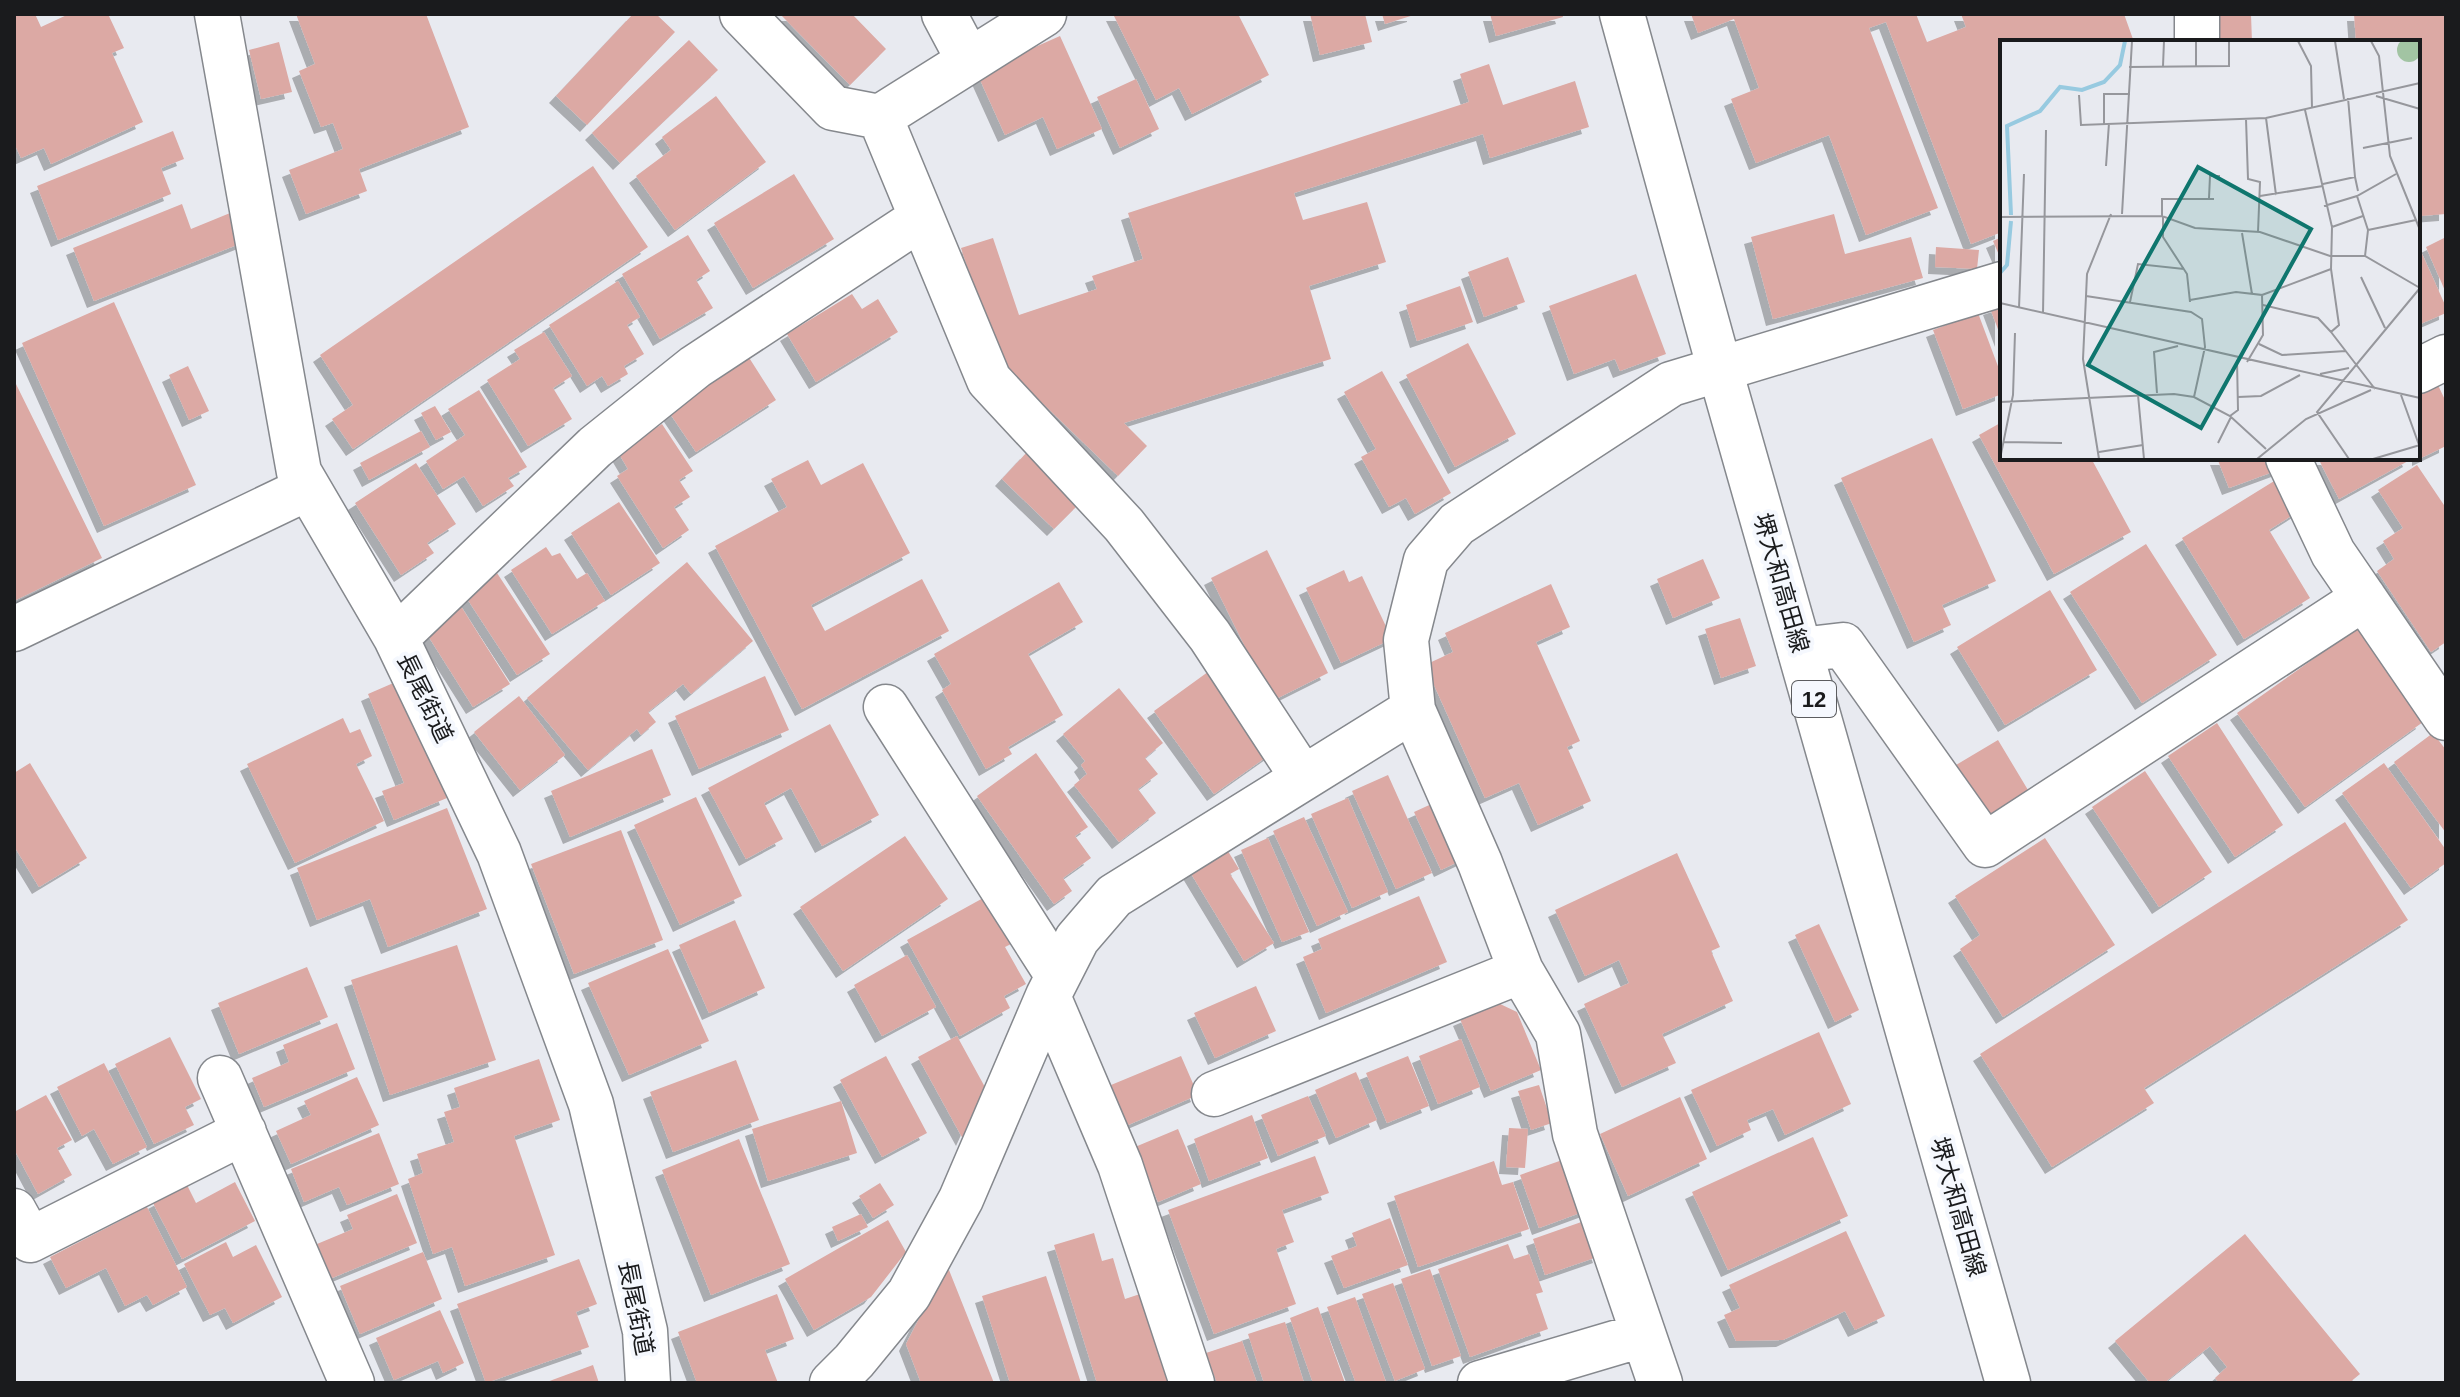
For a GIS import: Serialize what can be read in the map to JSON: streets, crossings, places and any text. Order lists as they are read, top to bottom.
{
  "streets": {
    "street": ["堺大和高田線", "長尾街道", "12"]
  }
}
